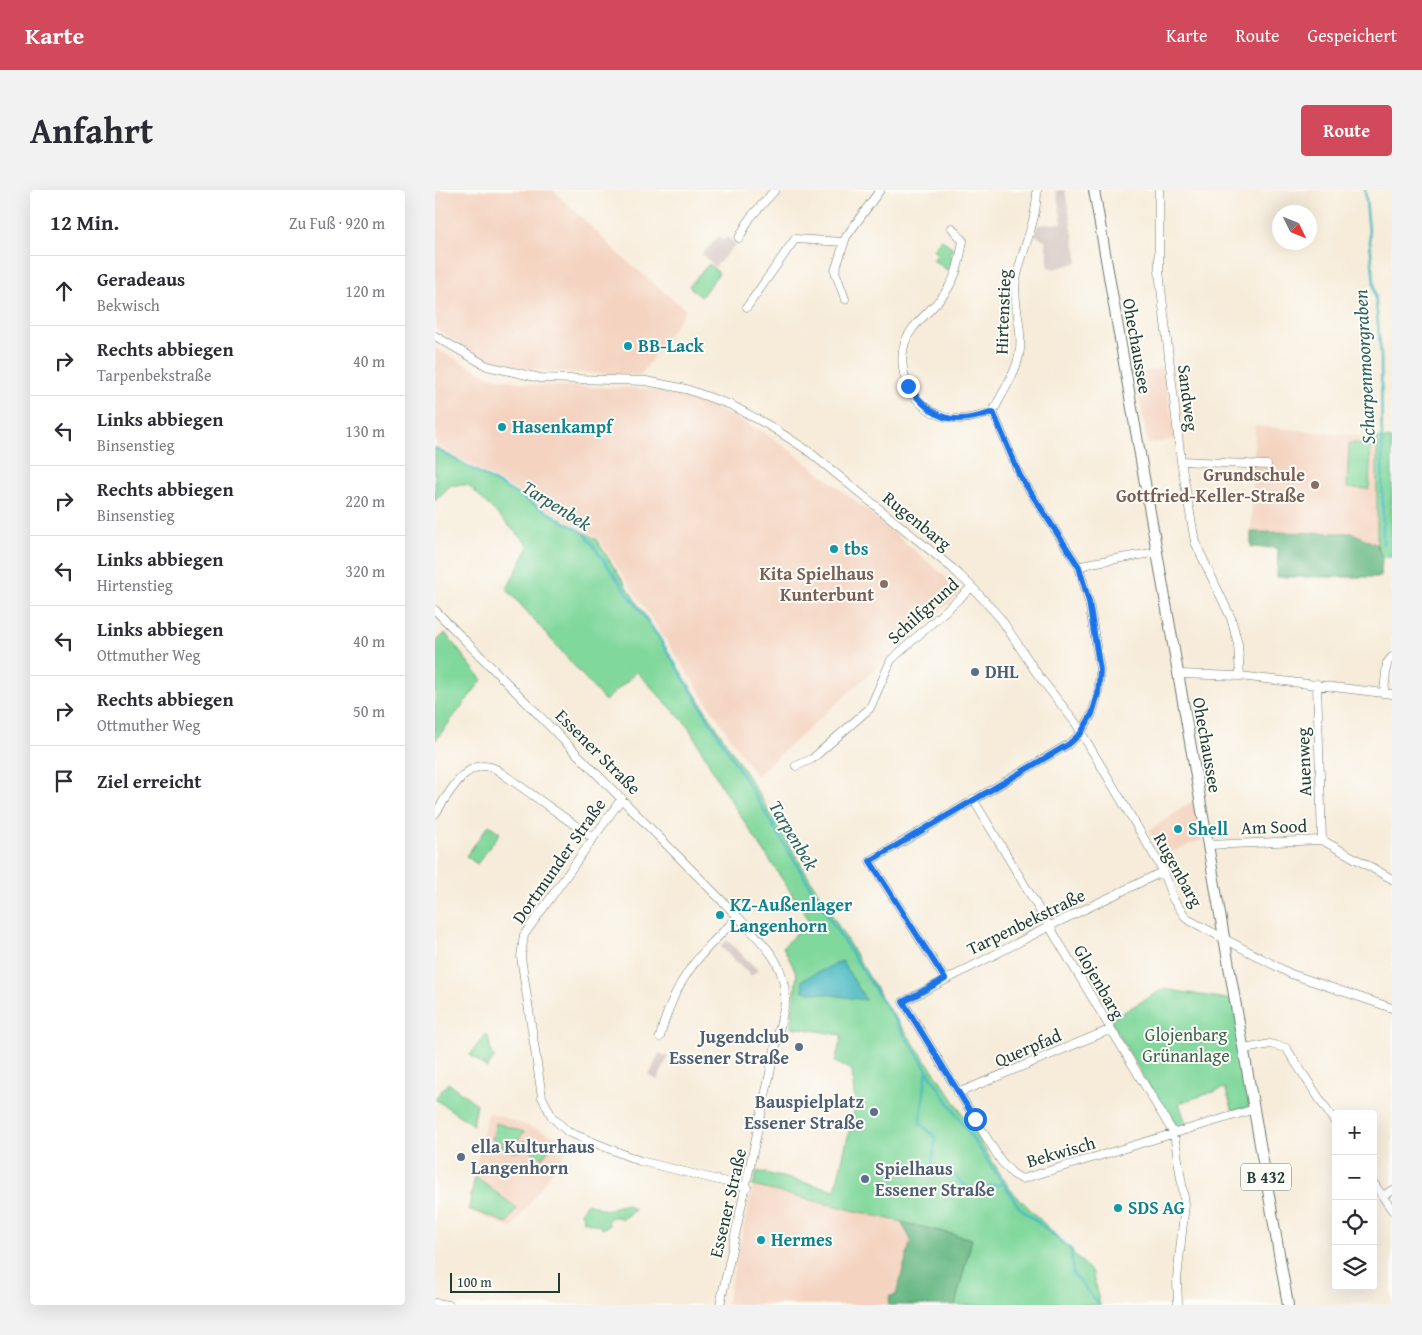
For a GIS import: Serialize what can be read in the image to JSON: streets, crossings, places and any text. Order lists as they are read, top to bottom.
{
  "streets": {
    "main road": ["Ohechaussee", "B 432"],
    "street": [
      "Hirtenstieg",
      "Sandweg",
      "Rugenbarg",
      "Schilfgrund",
      "Essener Straße",
      "Auenweg",
      "Am Sood",
      "Dortmunder Straße",
      "Tarpenbekstraße",
      "Glojenbarg",
      "Querpfad",
      "Bekwisch"
    ]
  },
  "crossings": [
    ["Ohechaussee", "Rugenbarg"],
    ["Ohechaussee", "Am Sood"],
    ["Ohechaussee", "Bekwisch"],
    ["Rugenbarg", "Schilfgrund"],
    ["Rugenbarg", "Tarpenbekstraße"],
    ["Essener Straße", "Dortmunder Straße"],
    ["Auenweg", "Am Sood"],
    ["Tarpenbekstraße", "Glojenbarg"],
    ["Tarpenbekstraße", "Bekwisch"],
    ["Glojenbarg", "Querpfad"],
    ["Glojenbarg", "Bekwisch"],
    ["Querpfad", "Bekwisch"]
  ],
  "water": ["Scharpenmoorgraben", "Tarpenbek"],
  "parks": ["Glojenbarg Grünanlage"],
  "places": [
    "BB-Lack",
    "Hasenkampf",
    "Grundschule Gottfried-Keller-Straße",
    "tbs",
    "Kita Spielhaus Kunterbunt",
    "DHL",
    "Shell",
    "KZ-Außenlager Langenhorn",
    "Jugendclub Essener Straße",
    "Bauspielplatz Essener Straße",
    "ella Kulturhaus Langenhorn",
    "Spielhaus Essener Straße",
    "SDS AG",
    "Hermes"
  ],
  "scale_bar": "100 m",
  "north": "bottom right",
  "page": {
    "header": "Karte",
    "nav": ["Karte", "Route", "Gespeichert"],
    "title": "Anfahrt",
    "buttons": "Route",
    "heading": ["12 Min.", "Zu Fuß · 920 m"],
    "list": [
      ["Geradeaus", "Bekwisch", "120 m"],
      ["Rechts abbiegen", "Tarpenbekstraße", "40 m"],
      ["Links abbiegen", "Binsenstieg", "130 m"],
      ["Rechts abbiegen", "Binsenstieg", "220 m"],
      ["Links abbiegen", "Hirtenstieg", "320 m"],
      ["Links abbiegen", "Ottmuther Weg", "40 m"],
      ["Rechts abbiegen", "Ottmuther Weg", "50 m"],
      "Ziel erreicht"
    ],
    "map_buttons": ["+", "−"],
    "scale": "100 m"
  }
}
